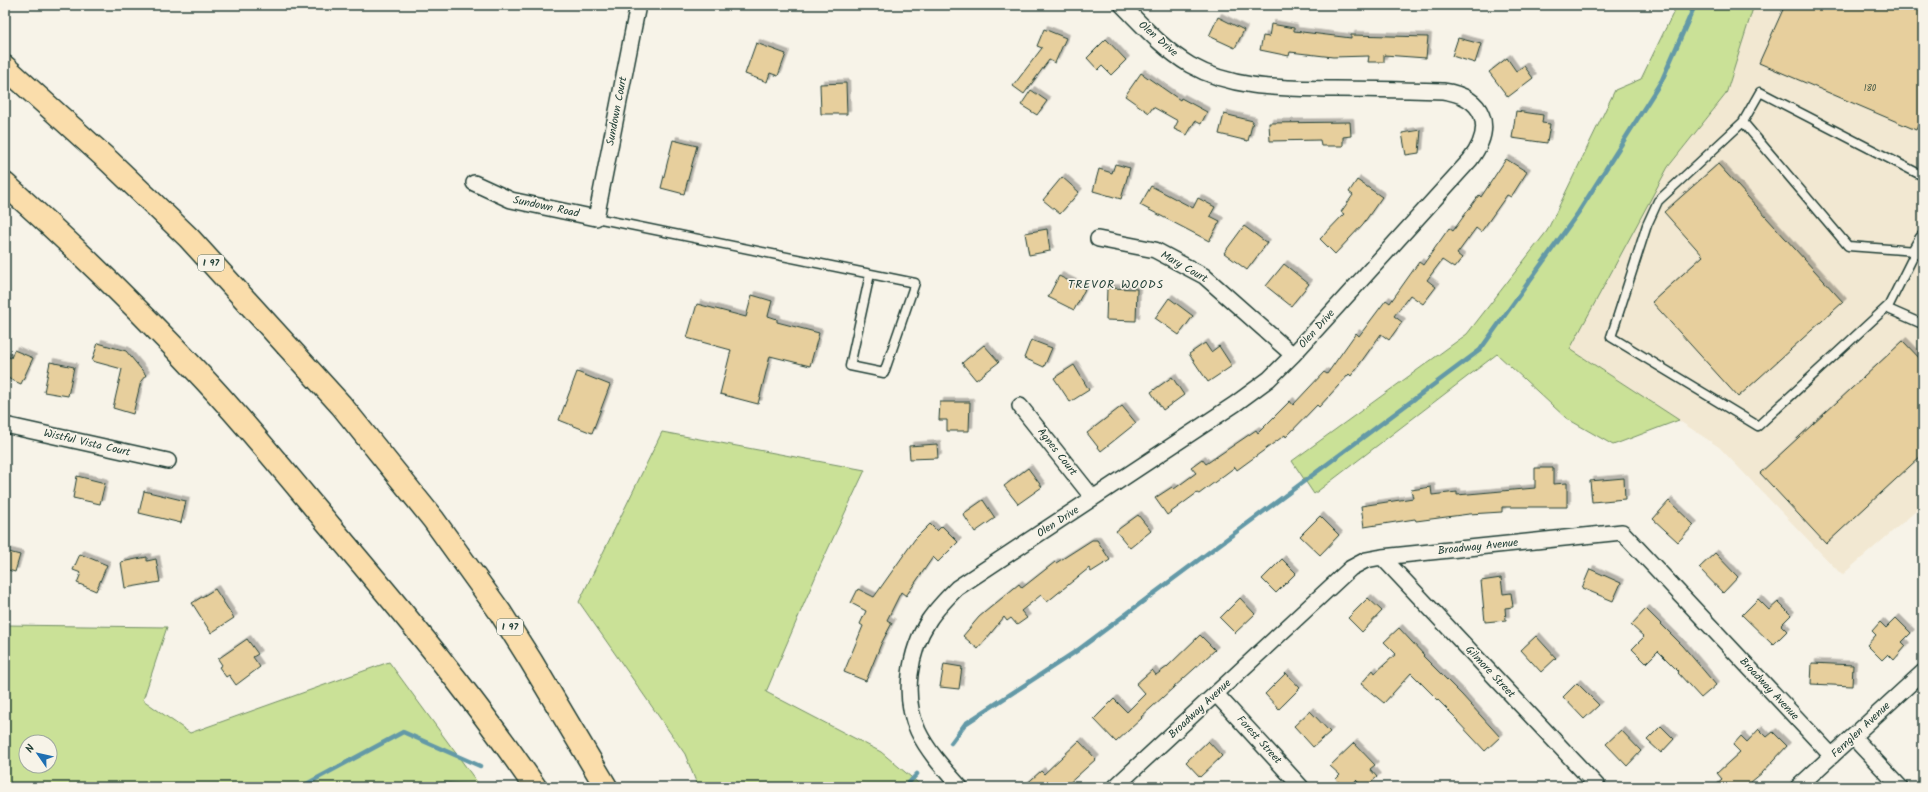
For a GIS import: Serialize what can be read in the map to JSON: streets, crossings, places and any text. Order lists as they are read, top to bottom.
{
  "streets": {
    "highway": ["I 97"],
    "street": [
      "Olen Drive",
      "Sundown Court",
      "Sundown Road",
      "Mary Court",
      "Wistful Vista Court",
      "Agnes Court",
      "Broadway Avenue",
      "Gilmore Street",
      "Fernglen Avenue",
      "Forest Street"
    ]
  },
  "crossings": [
    ["Olen Drive", "Mary Court"],
    ["Olen Drive", "Agnes Court"],
    ["Sundown Court", "Sundown Road"],
    ["Broadway Avenue", "Gilmore Street"],
    ["Broadway Avenue", "Fernglen Avenue"],
    ["Broadway Avenue", "Forest Street"]
  ],
  "districts": ["TREVOR WOODS"],
  "house_numbers": ["180"],
  "north": "top left"
}
